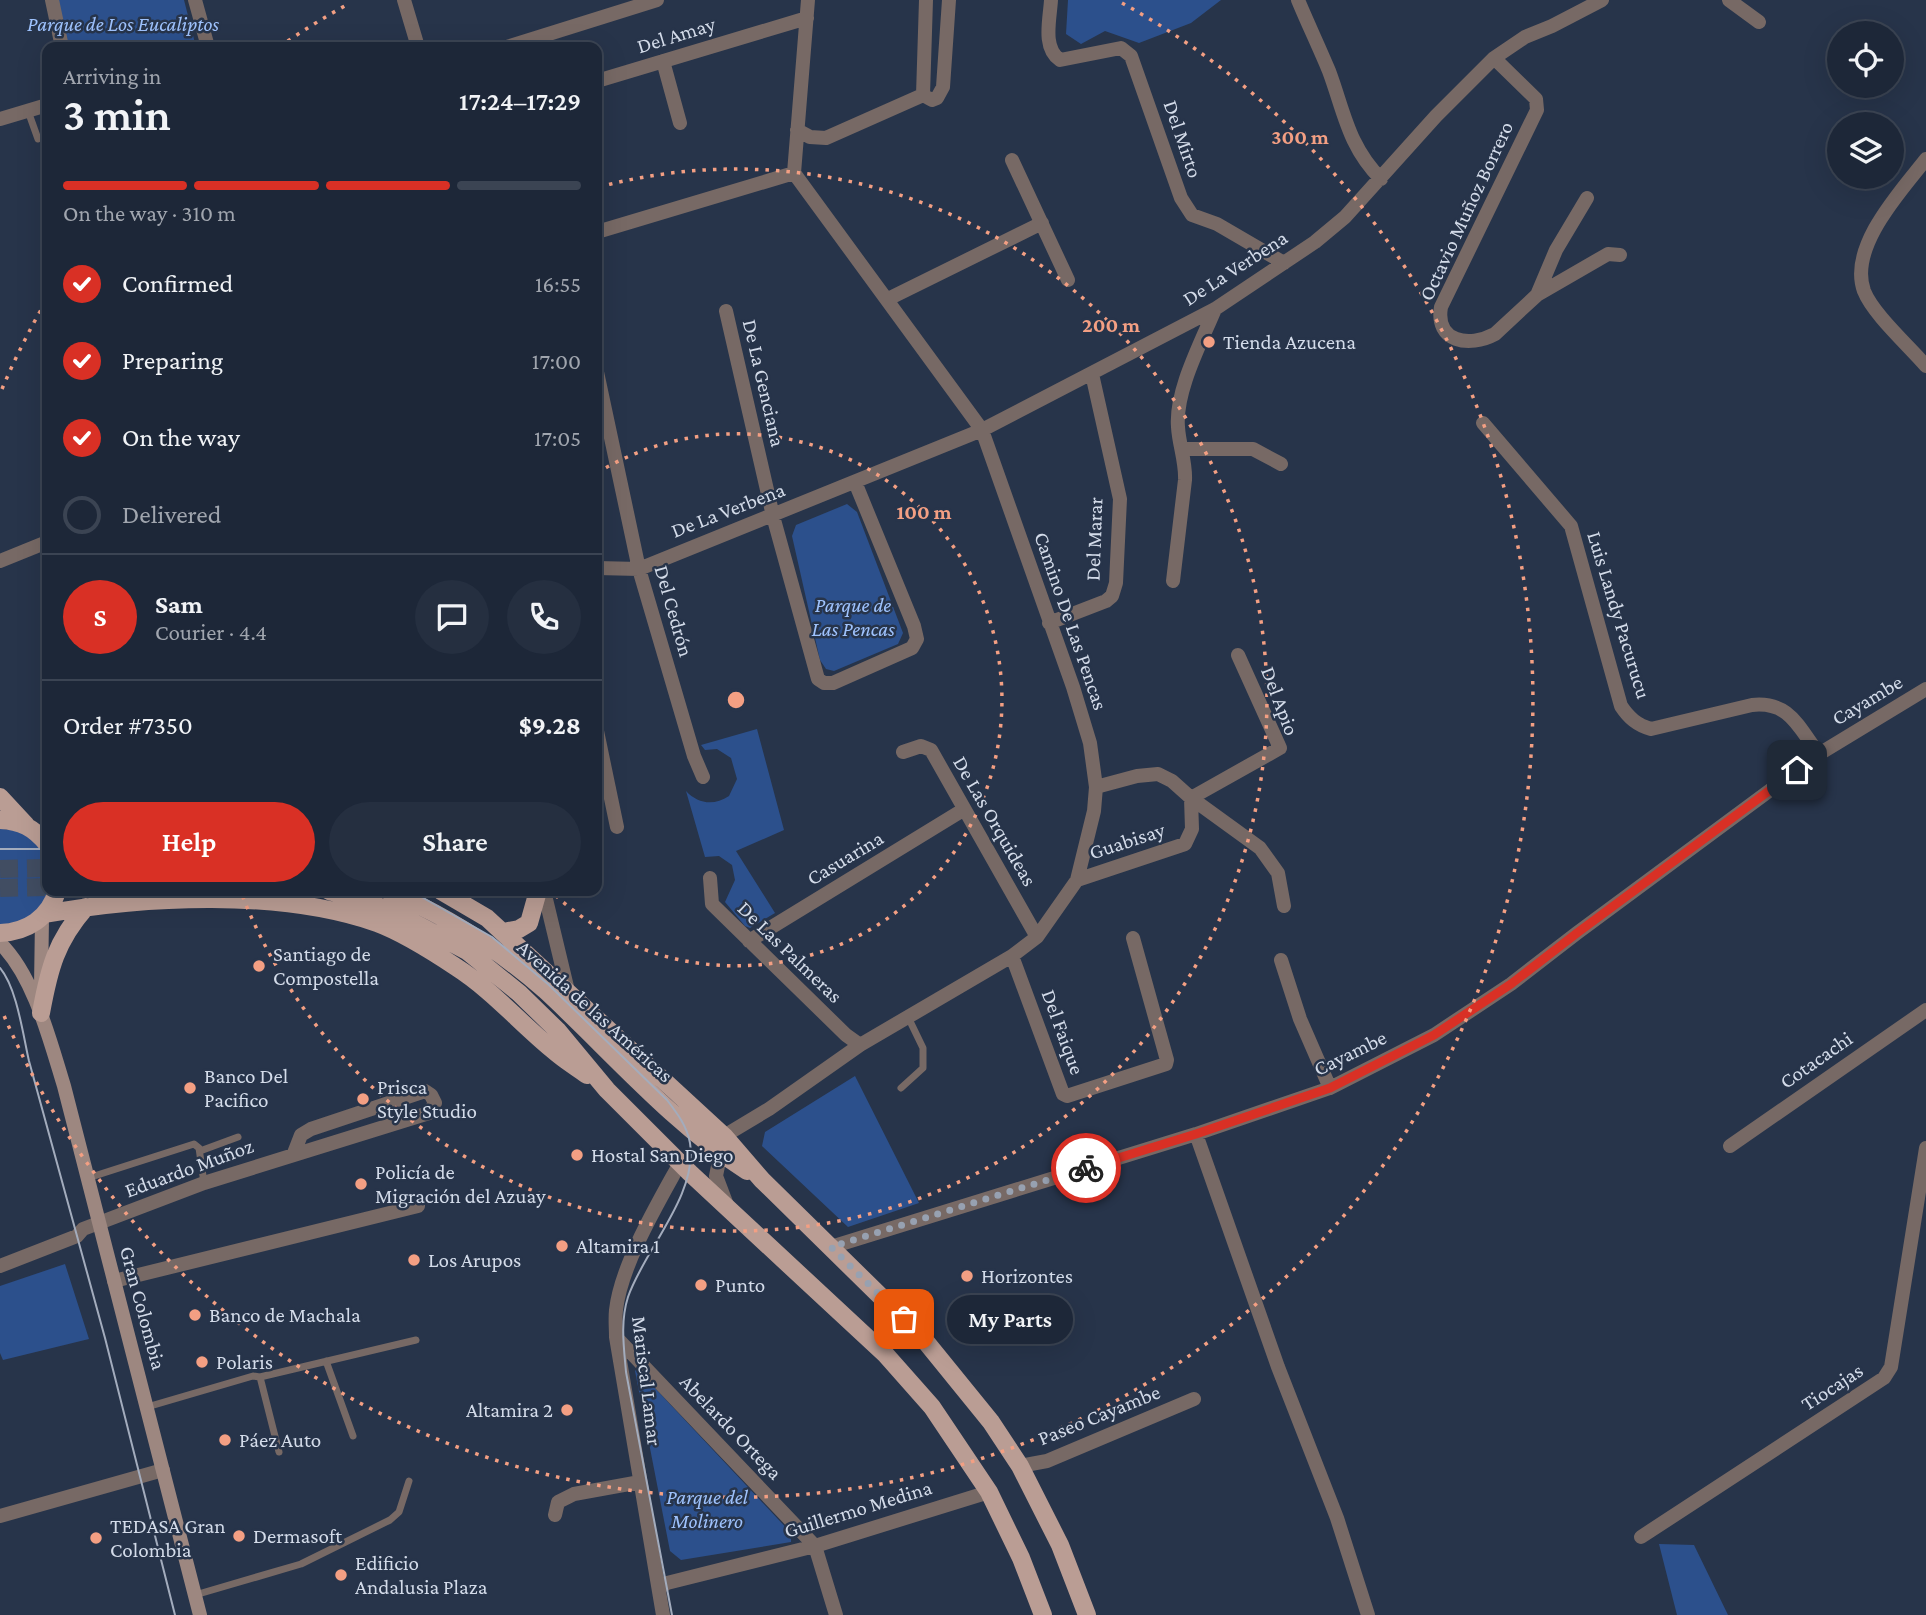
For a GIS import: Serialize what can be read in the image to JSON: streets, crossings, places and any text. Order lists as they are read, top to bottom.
{
  "streets": {
    "main road": ["Avenida de las Américas", "Gran Colombia"],
    "street": [
      "Del Amay",
      "Del Mirto",
      "Octavio Muñoz Borrero",
      "De La Verbena",
      "De La Genciana",
      "Del Marar",
      "Del Cedrón",
      "Luis Landy Pacurucu",
      "Camino De Las Pencas",
      "Cayambe",
      "Del Apio",
      "De Las Orquideas",
      "Guabisay",
      "Casuarina",
      "De Las Palmeras",
      "Del Faique",
      "Cotacachi",
      "Eduardo Muñoz",
      "Mariscal Lamar",
      "Tiocajas",
      "Paseo Cayambe",
      "Abelardo Ortega",
      "Guillermo Medina"
    ]
  },
  "crossings": [
    ["Del Mirto", "De La Verbena"],
    ["Octavio Muñoz Borrero", "De La Verbena"],
    ["De La Verbena", "De La Genciana"],
    ["De La Verbena", "Del Marar"],
    ["De La Verbena", "Del Cedrón"],
    ["De La Verbena", "Camino De Las Pencas"],
    ["Del Marar", "Camino De Las Pencas"],
    ["Luis Landy Pacurucu", "Cayambe"],
    ["Camino De Las Pencas", "De Las Orquideas"],
    ["Camino De Las Pencas", "Guabisay"],
    ["Camino De Las Pencas", "De Las Palmeras"],
    ["Camino De Las Pencas", "Avenida de las Américas"],
    ["Camino De Las Pencas", "Del Faique"],
    ["Cayambe", "Avenida de las Américas"],
    ["Del Apio", "Guabisay"],
    ["De Las Orquideas", "Casuarina"],
    ["Casuarina", "De Las Palmeras"],
    ["Avenida de las Américas", "Gran Colombia"],
    ["Avenida de las Américas", "Mariscal Lamar"],
    ["Avenida de las Américas", "Paseo Cayambe"],
    ["Avenida de las Américas", "Guillermo Medina"],
    ["Eduardo Muñoz", "Gran Colombia"],
    ["Mariscal Lamar", "Abelardo Ortega"],
    ["Mariscal Lamar", "Guillermo Medina"],
    ["Abelardo Ortega", "Guillermo Medina"]
  ],
  "parks": ["Parque de Los Eucaliptos", "Parque de Las Pencas", "Parque del Molinero"],
  "places": [
    "Tienda Azucena",
    "Santiago de Compostella",
    "Banco Del Pacifico",
    "Prisca Style Studio",
    "Hostal San Diego",
    "Policía de Migración del Azuay",
    "Altamira 1",
    "Los Arupos",
    "Horizontes",
    "Punto",
    "Banco de Machala",
    "My Parts",
    "Polaris",
    "Altamira 2",
    "Páez Auto",
    "Dermasoft",
    "TEDASA Gran Colombia",
    "Edificio Andalusia Plaza"
  ],
  "page": {
    "heading": ["3 min", "Arriving in", "17:24–17:29"],
    "panel": [
      "Sam",
      "Courier · 4.4",
      "Order #7350",
      "$9.28"
    ],
    "bar": "On the way · 310 m",
    "list": [
      ["Confirmed", "16:55"],
      ["Preparing", "17:00"],
      ["On the way", "17:05"],
      "Delivered"
    ],
    "round": "S",
    "buttons": ["Help", "Share"],
    "bubble": "My Parts"
  },
  "rings": ["300 m", "200 m", "100 m"]
}
